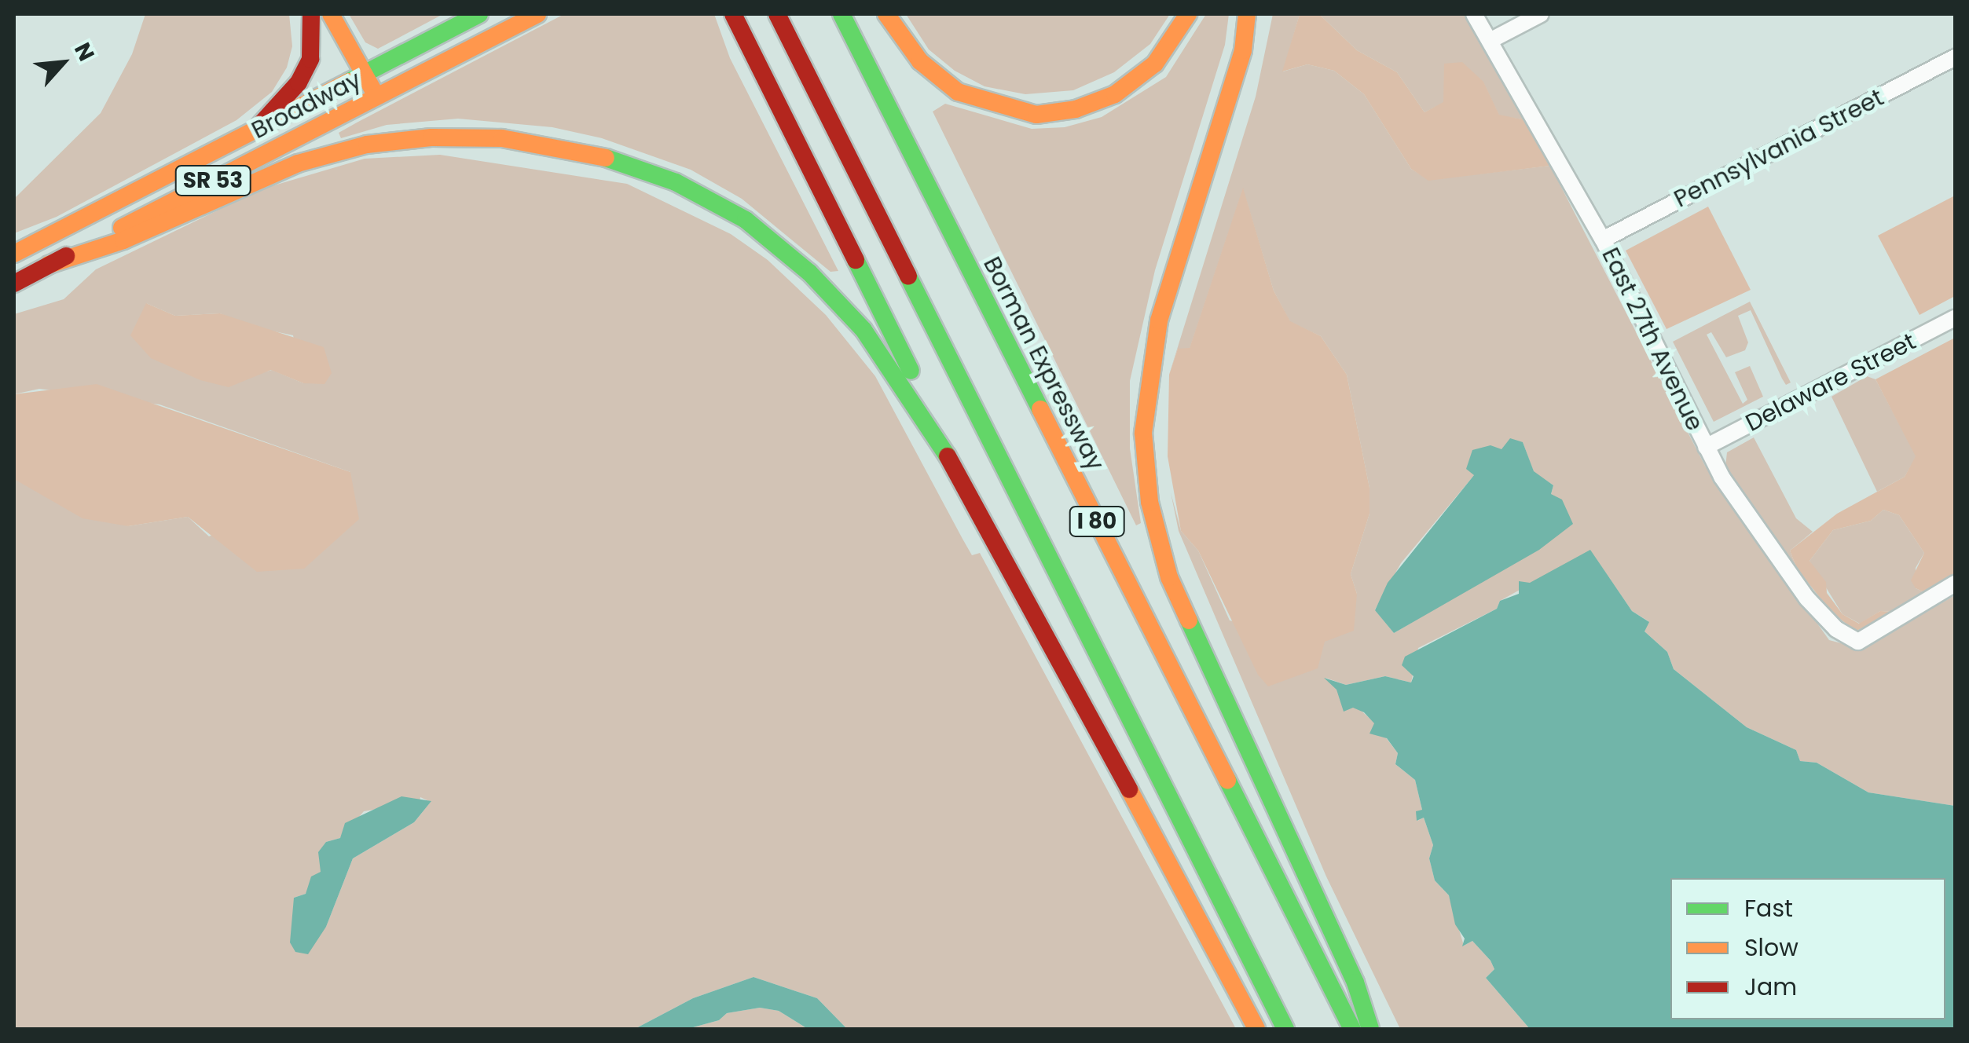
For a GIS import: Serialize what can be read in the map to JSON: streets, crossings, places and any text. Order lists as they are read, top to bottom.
{
  "streets": {
    "main road": [
      "Broadway",
      "SR 53",
      "Borman Expressway",
      "I 80"
    ],
    "street": ["Pennsylvania Street", "East 27th Avenue", "Delaware Street"]
  },
  "crossings": [
    ["Pennsylvania Street", "East 27th Avenue"],
    ["East 27th Avenue", "Delaware Street"]
  ],
  "legend": ["Fast", "Slow", "Jam"],
  "north": "top right"
}
